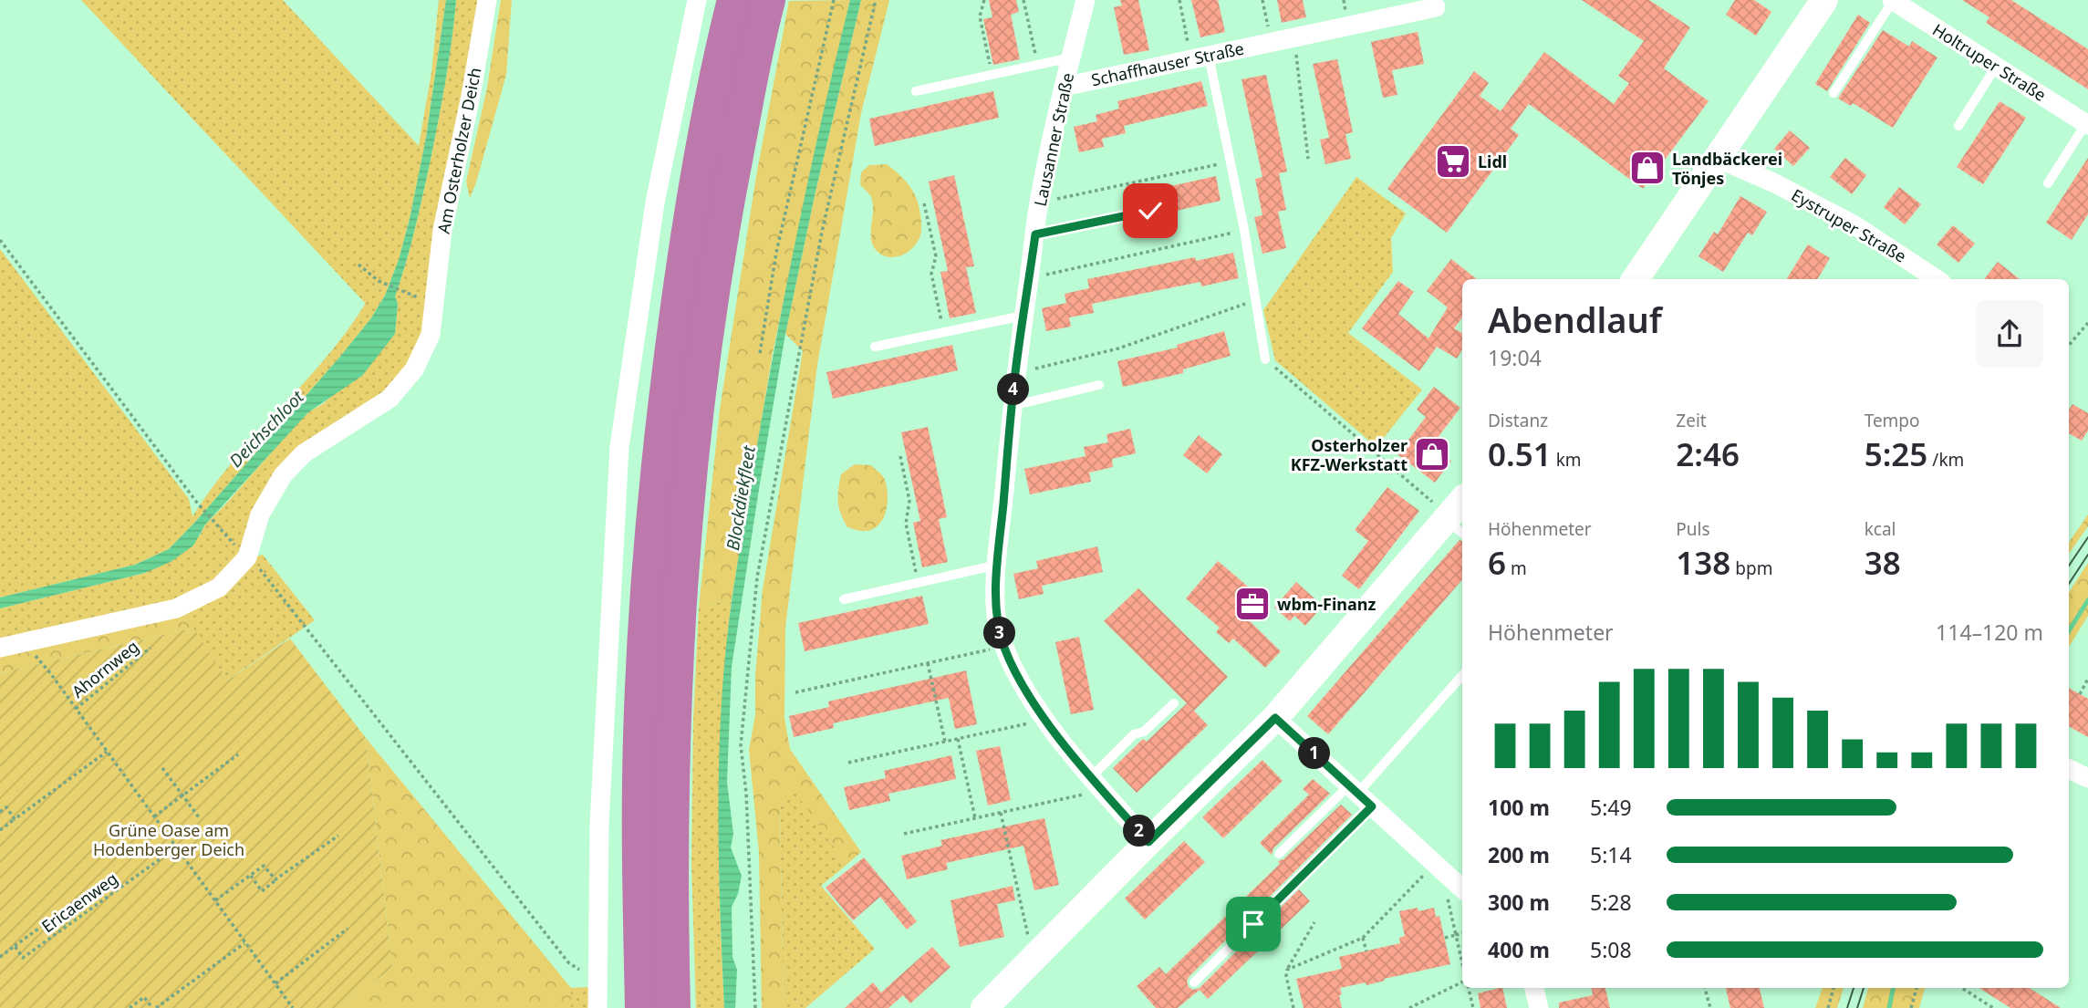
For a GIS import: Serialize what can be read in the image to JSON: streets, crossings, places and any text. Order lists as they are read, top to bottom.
{
  "streets": {
    "street": [
      "Holtruper Straße",
      "Schaffhauser Straße",
      "Lausanner Straße",
      "Am Osterholzer Deich",
      "Eystruper Straße"
    ],
    "path": ["Ahornweg", "Ericaenweg"]
  },
  "crossings": [
    ["Schaffhauser Straße", "Lausanner Straße"]
  ],
  "water": ["Deichschloot", "Blockdiekfleet"],
  "parks": ["Grüne Oase am Hodenberger Deich"],
  "places": {
    "supermarket": ["Lidl"],
    "shop": ["Landbäckerei Tönjes", "Osterholzer KFZ-Werkstatt"],
    "office": ["wbm-Finanz"]
  },
  "page": {
    "heading": ["Abendlauf", "19:04"],
    "pins": [
      "4",
      "3",
      "1",
      "2"
    ],
    "stats": [
      ["Distanz", "0.51 km"],
      ["Zeit", "2:46"],
      ["Tempo", "5:25 /km"],
      ["Höhenmeter", "6 m"],
      ["Puls", "138 bpm"],
      ["kcal", "38"]
    ],
    "chart": ["Höhenmeter", "114–120 m"],
    "list": [
      {
        "name": "100 m",
        "note": "5:49"
      },
      {
        "name": "200 m",
        "note": "5:14"
      },
      {
        "name": "300 m",
        "note": "5:28"
      },
      {
        "name": "400 m",
        "note": "5:08"
      }
    ]
  }
}
